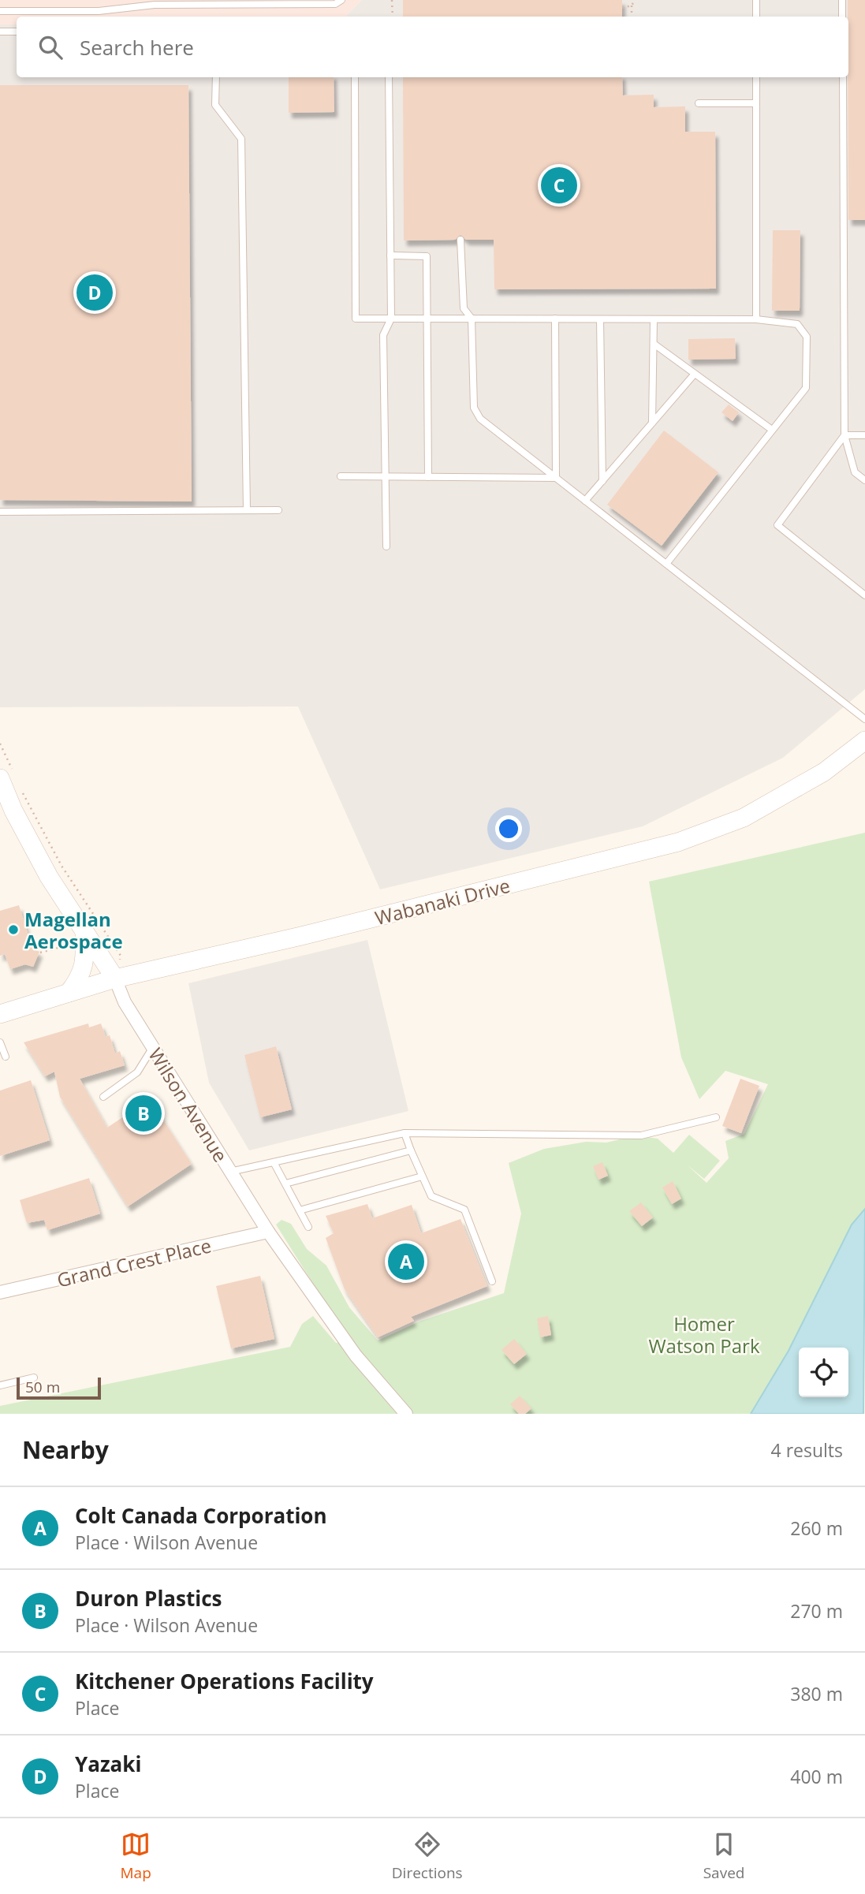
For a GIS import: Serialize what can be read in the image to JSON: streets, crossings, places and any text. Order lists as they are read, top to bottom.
{
  "streets": {
    "street": ["Wabanaki Drive", "Wilson Avenue", "Grand Crest Place"]
  },
  "crossings": [
    ["Wabanaki Drive", "Wilson Avenue"],
    ["Wilson Avenue", "Grand Crest Place"]
  ],
  "parks": ["Homer Watson Park"],
  "places": ["Magellan Aerospace"],
  "scale_bar": "50 m",
  "page": {
    "search": "Search here",
    "pins": [
      "C",
      "D",
      "B",
      "A"
    ],
    "scale": "50 m",
    "heading": ["Nearby", "4 results"],
    "list": [
      {
        "mark": "A",
        "name": "Colt Canada Corporation",
        "note": "Place · Wilson Avenue",
        "value": "260 m"
      },
      {
        "mark": "B",
        "name": "Duron Plastics",
        "note": "Place · Wilson Avenue",
        "value": "270 m"
      },
      {
        "mark": "C",
        "name": "Kitchener Operations Facility",
        "note": "Place",
        "value": "380 m"
      },
      {
        "mark": "D",
        "name": "Yazaki",
        "note": "Place",
        "value": "400 m"
      }
    ],
    "nav": ["Map", "Directions", "Saved"]
  }
}
